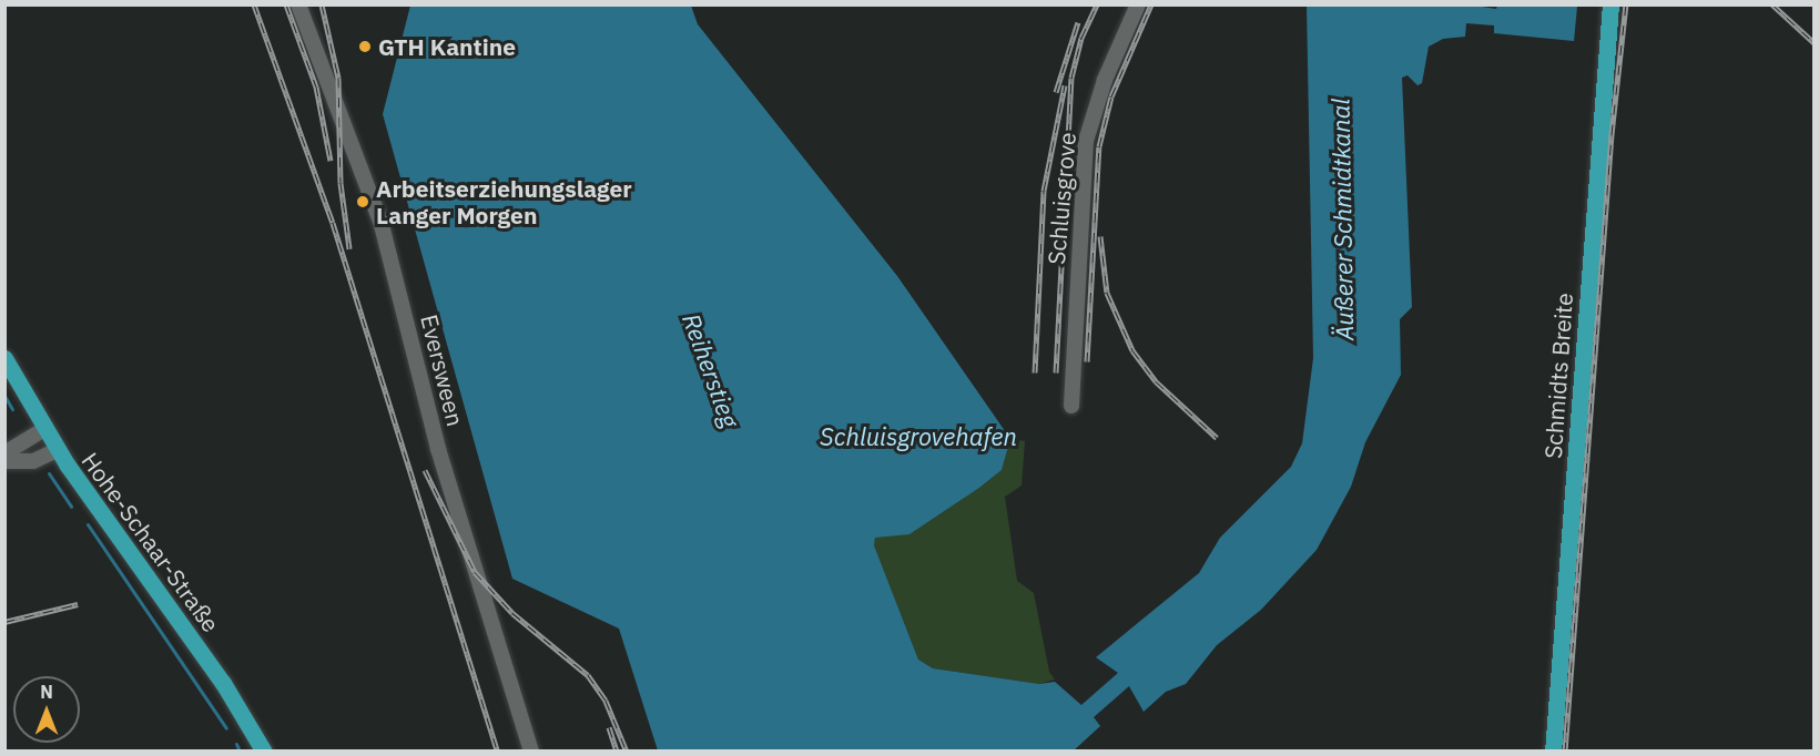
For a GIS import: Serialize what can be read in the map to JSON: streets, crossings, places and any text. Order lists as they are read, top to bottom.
{
  "streets": {
    "main road": ["Schmidts Breite", "Hohe-Schaar-Straße"],
    "street": ["Schluisgrove", "Eversween"]
  },
  "water": ["Äußerer Schmidtkanal", "Reiherstieg", "Schluisgrovehafen"],
  "places": ["GTH Kantine", "Arbeitserziehungslager Langer Morgen"],
  "north": "top"
}
